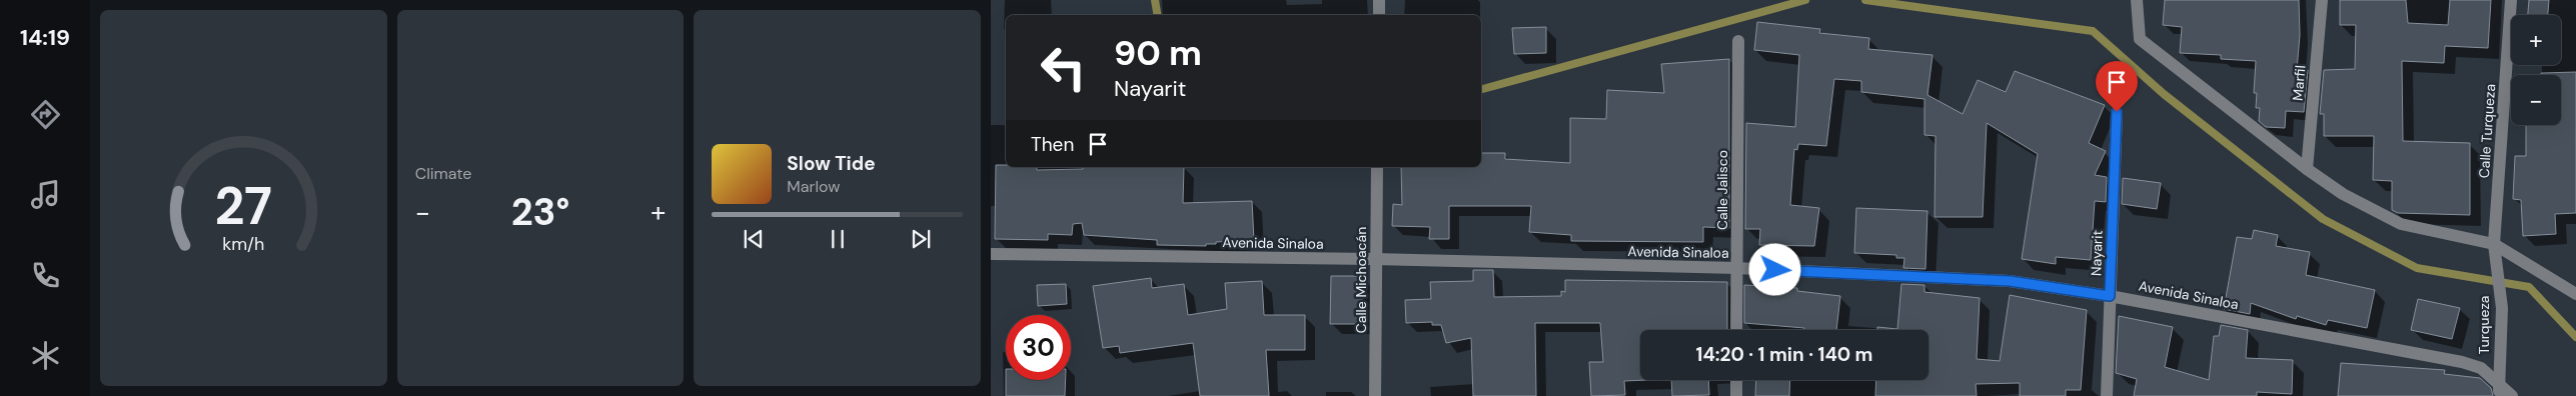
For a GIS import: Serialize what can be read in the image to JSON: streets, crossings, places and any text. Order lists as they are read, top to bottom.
{
  "streets": {
    "street": [
      "Marfil",
      "Calle Turqueza",
      "Calle Jalisco",
      "Avenida Sinaloa",
      "Nayarit",
      "Calle Michoacán",
      "Turqueza"
    ]
  },
  "crossings": [
    ["Calle Turqueza", "Turqueza"],
    ["Calle Jalisco", "Avenida Sinaloa"],
    ["Avenida Sinaloa", "Nayarit"],
    ["Avenida Sinaloa", "Calle Michoacán"],
    ["Avenida Sinaloa", "Turqueza"]
  ],
  "page": {
    "tabs": "14:19",
    "tile": "Climate",
    "map_buttons": ["+", "−"],
    "turn": ["90 m", "Nayarit"],
    "then": "Then",
    "song": ["Slow Tide", "Marlow"],
    "heat": ["−", "23°", "+"],
    "limit": "30",
    "trip": "14:20 · 1 min · 140 m",
    "gauge": ["27", "km/h"]
  }
}
